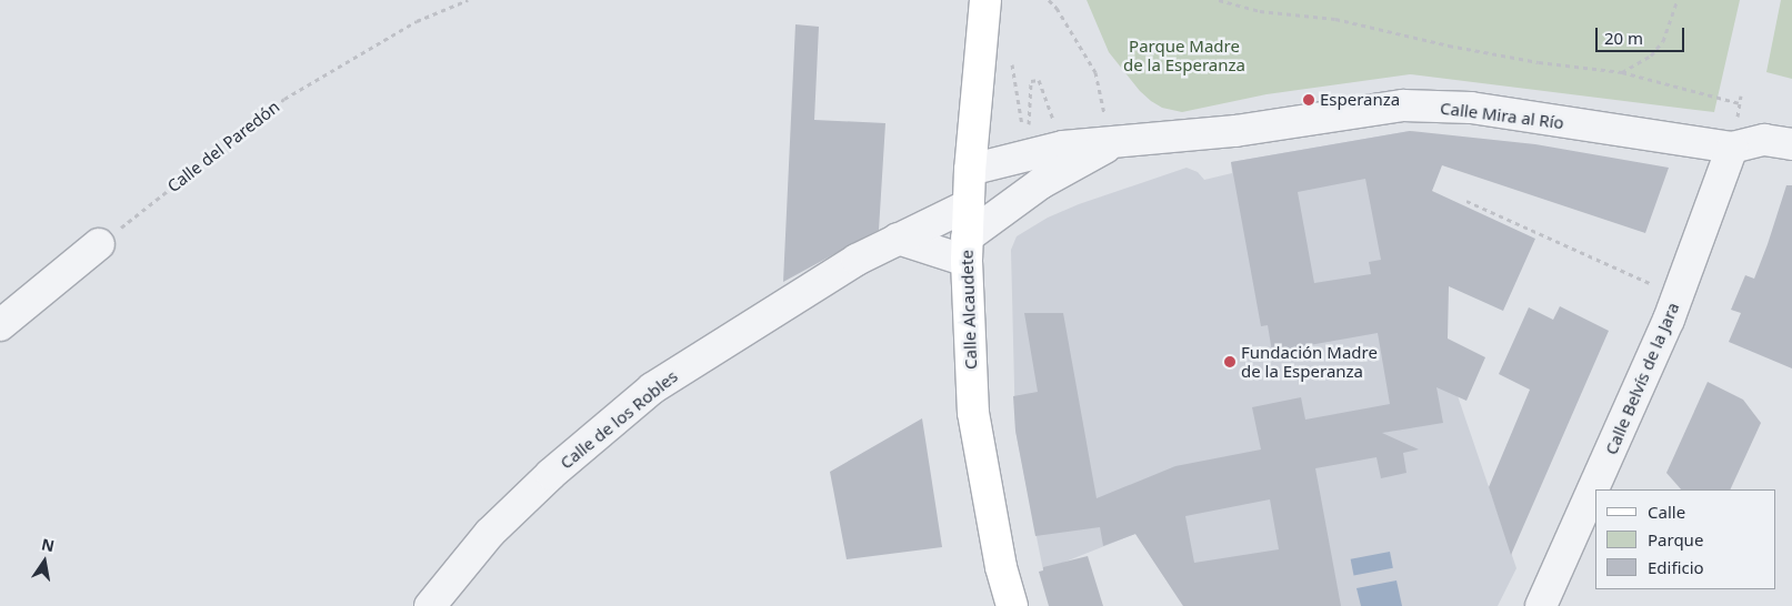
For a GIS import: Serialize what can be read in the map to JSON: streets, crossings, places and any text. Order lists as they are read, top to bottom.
{
  "streets": {
    "main road": ["Calle Alcaudete"],
    "street": ["Calle Mira al Río", "Calle Belvís de la Jara", "Calle de los Robles"],
    "path": ["Calle del Paredón"]
  },
  "crossings": [
    ["Calle Mira al Río", "Calle Alcaudete"],
    ["Calle Mira al Río", "Calle Belvís de la Jara"],
    ["Calle Alcaudete", "Calle de los Robles"]
  ],
  "parks": ["Parque Madre de la Esperanza"],
  "places": ["Esperanza", "Fundación Madre de la Esperanza"],
  "legend": ["Calle", "Parque", "Edificio"],
  "scale_bar": "20 m",
  "north": "top"
}
